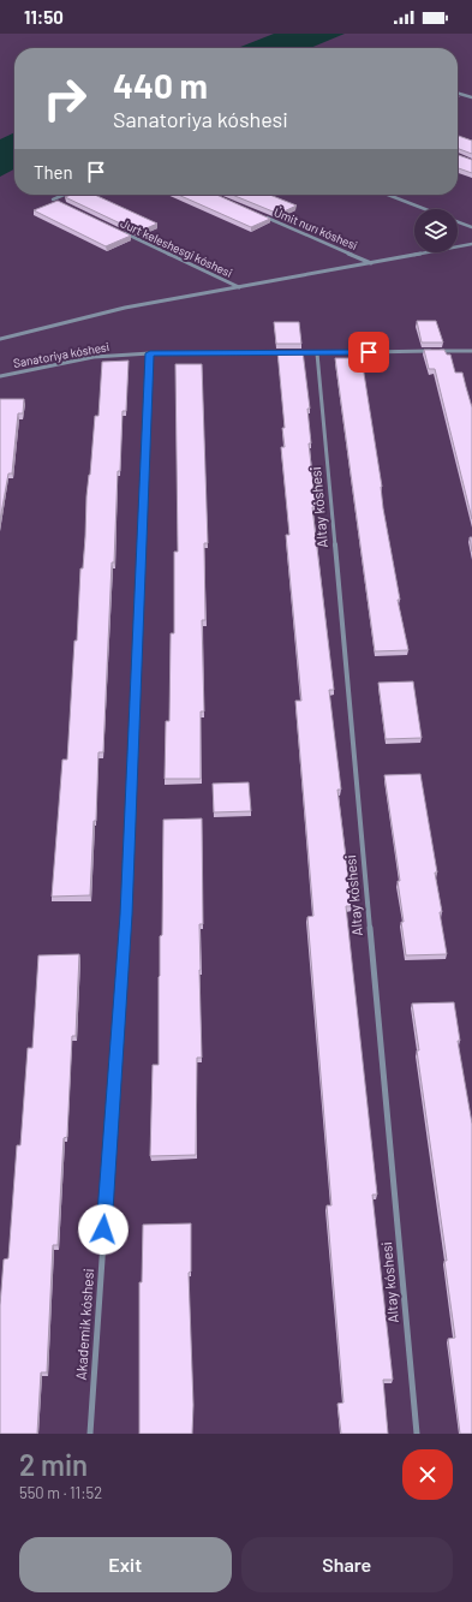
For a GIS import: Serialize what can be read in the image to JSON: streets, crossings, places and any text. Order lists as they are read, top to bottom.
{
  "streets": {
    "street": [
      "Úmit nurı kóshesi",
      "Jurt keleshesgi kóshesi",
      "Sanatoriya kóshesi",
      "Altay kóshesi",
      "Akademik kóshesi"
    ]
  },
  "crossings": [
    ["Sanatoriya kóshesi", "Altay kóshesi"],
    ["Sanatoriya kóshesi", "Akademik kóshesi"]
  ],
  "page": {
    "status": "11:50",
    "turn": ["440 m", "Sanatoriya kóshesi"],
    "then": "Then",
    "heading": ["2 min", "550 m · 11:52"],
    "buttons": ["Exit", "Share"]
  }
}
